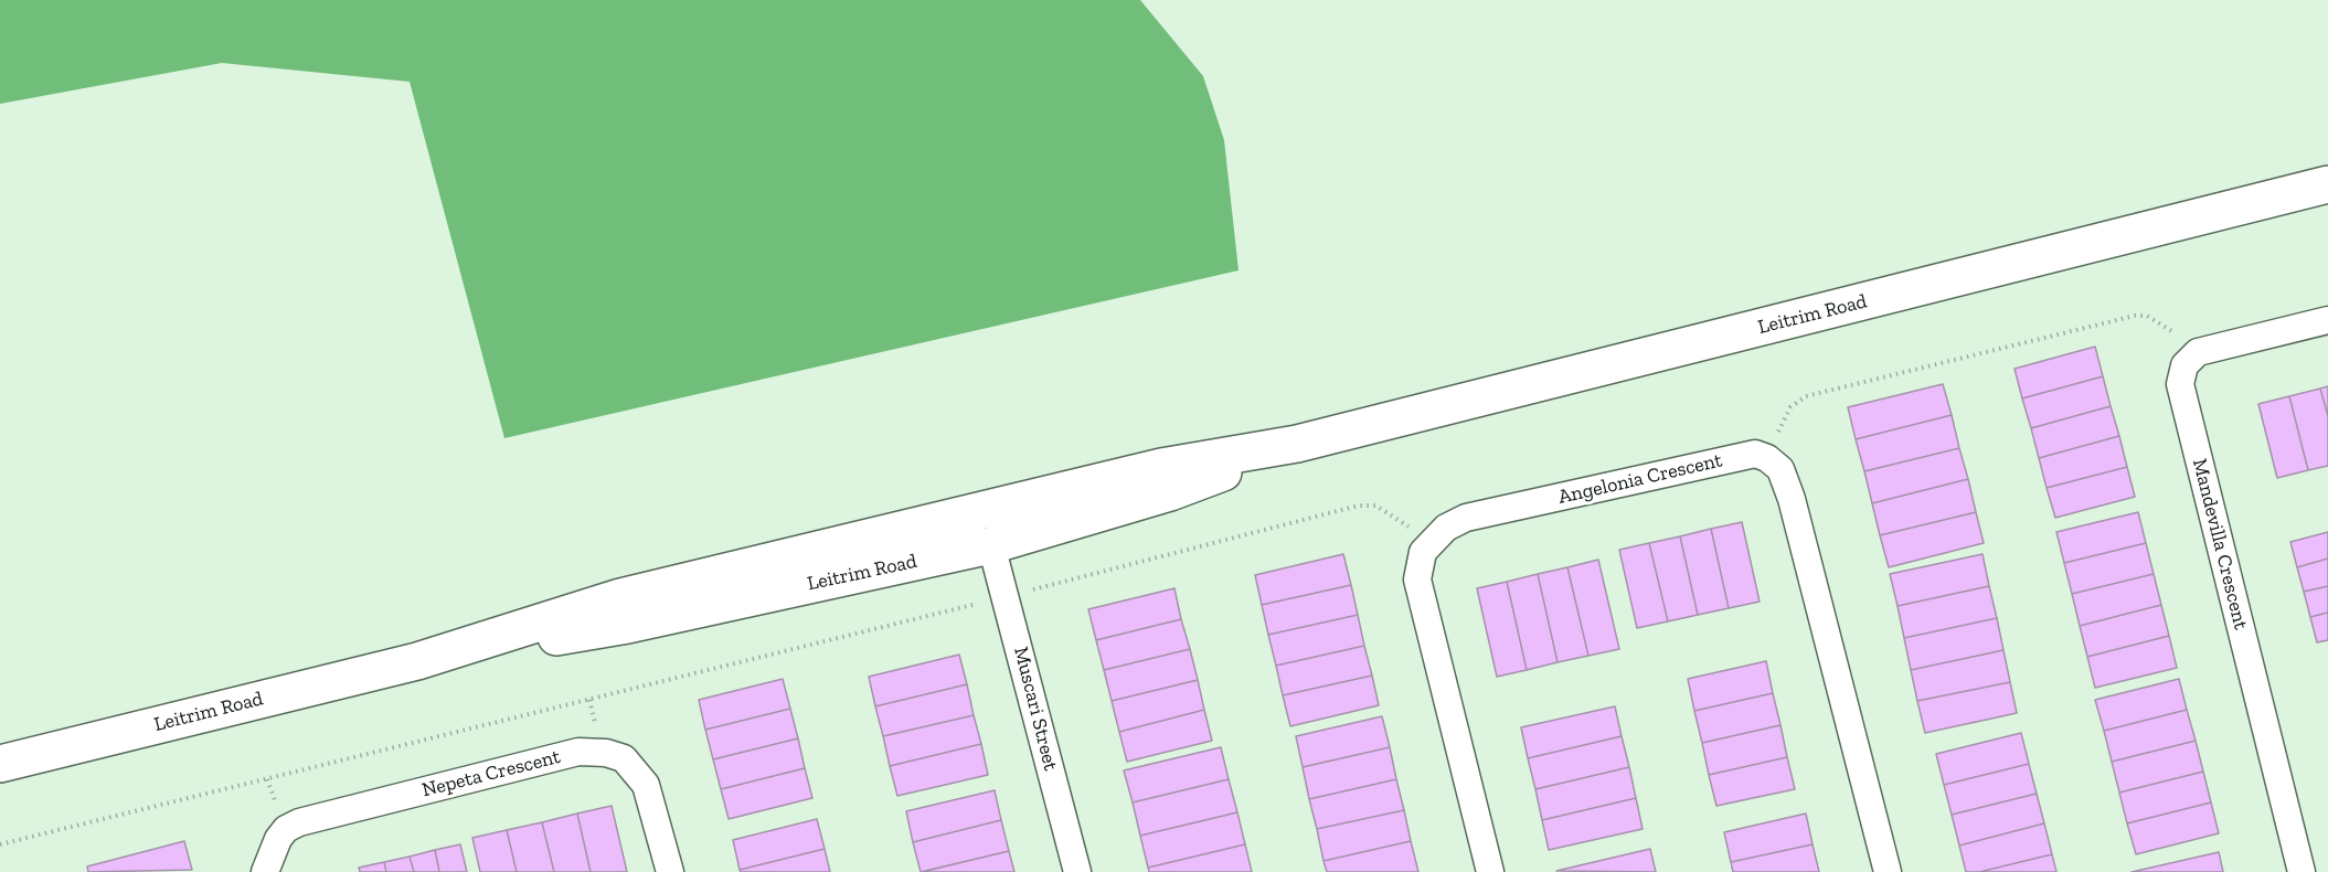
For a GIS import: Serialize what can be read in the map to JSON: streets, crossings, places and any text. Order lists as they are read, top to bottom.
{
  "streets": {
    "main road": ["Leitrim Road"],
    "street": [
      "Angelonia Crescent",
      "Mandevilla Crescent",
      "Muscari Street",
      "Nepeta Crescent"
    ]
  },
  "crossings": [
    ["Leitrim Road", "Muscari Street"]
  ]
}
